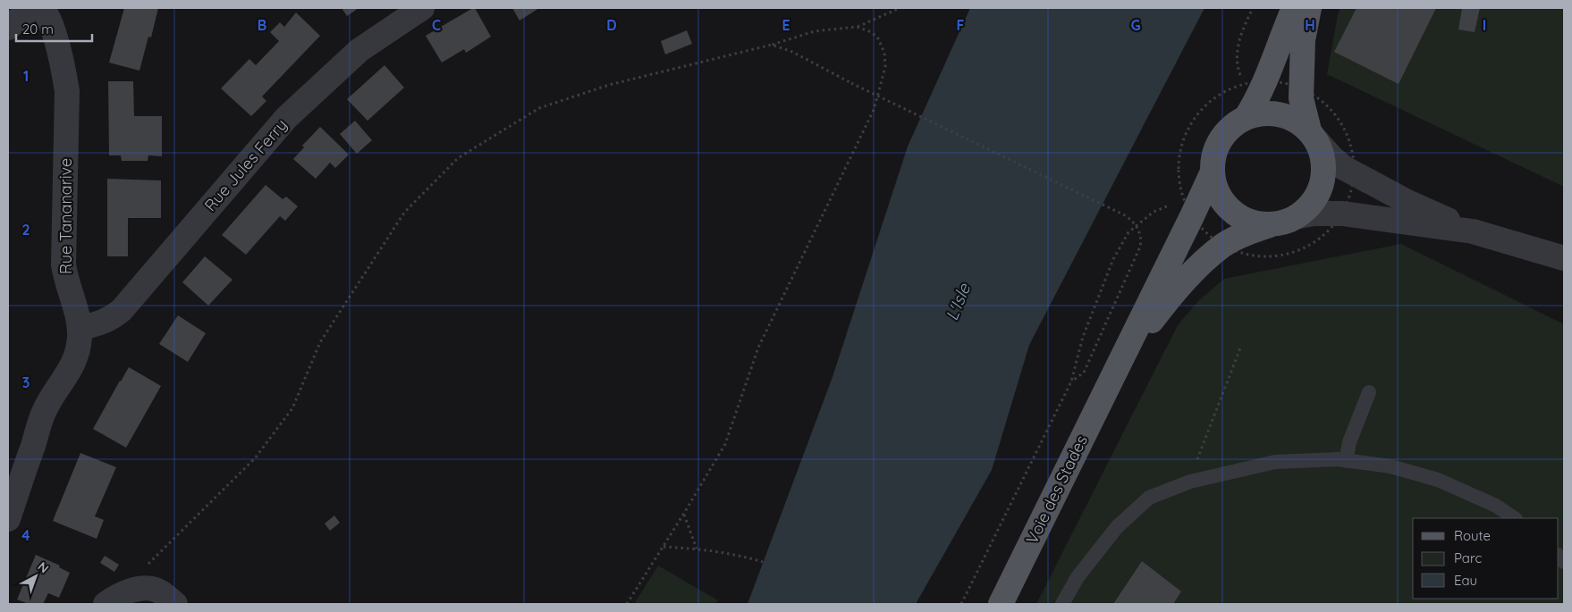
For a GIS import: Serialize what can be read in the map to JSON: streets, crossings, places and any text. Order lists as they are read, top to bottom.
{
  "streets": {
    "main road": ["Voie des Stades"],
    "street": ["Rue Jules Ferry", "Rue Tananarive"]
  },
  "crossings": [
    ["Rue Jules Ferry", "Rue Tananarive"]
  ],
  "water": ["L'Isle"],
  "legend": ["Route", "Parc", "Eau"],
  "scale_bar": "20 m",
  "north": "top right",
  "grid": {
    "columns": [
      "B",
      "C",
      "D",
      "E",
      "F",
      "G",
      "H",
      "I"
    ],
    "rows": [
      "1",
      "2",
      "3",
      "4"
    ]
  }
}
